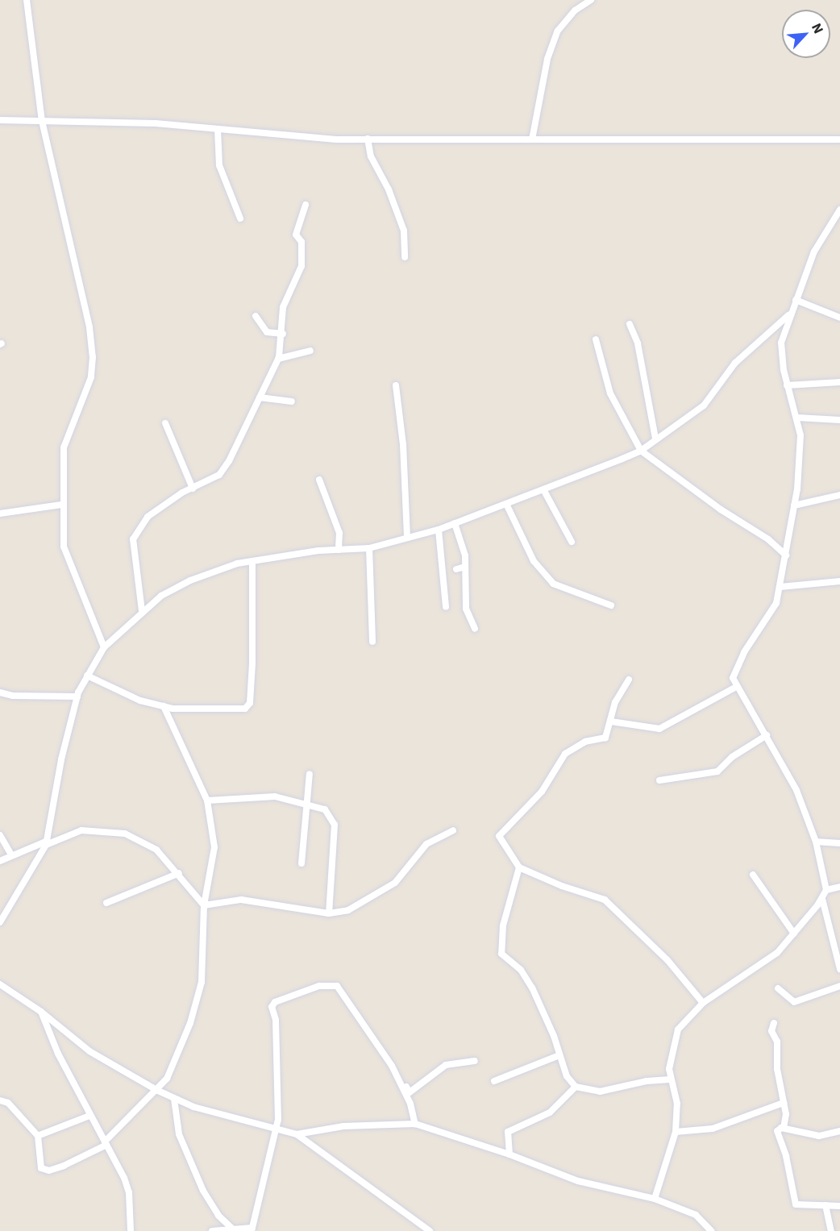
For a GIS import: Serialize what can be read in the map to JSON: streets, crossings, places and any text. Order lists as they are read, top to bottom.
{
  "north": "top right"
}
